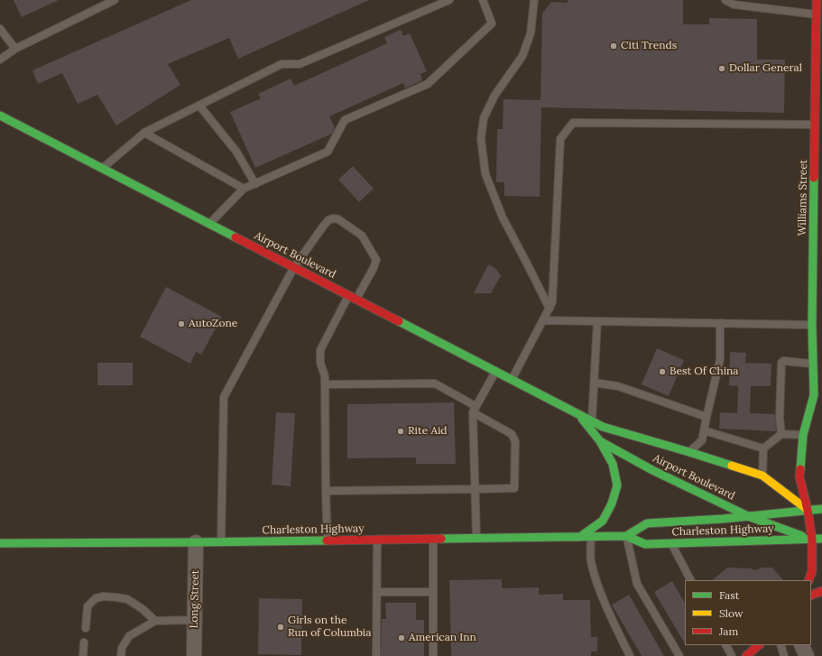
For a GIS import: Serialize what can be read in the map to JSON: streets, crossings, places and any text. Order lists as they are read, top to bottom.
{
  "streets": {
    "main road": ["Williams Street", "Airport Boulevard", "Charleston Highway"],
    "street": ["Long Street"]
  },
  "crossings": [
    ["Williams Street", "Airport Boulevard"],
    ["Williams Street", "Charleston Highway"],
    ["Airport Boulevard", "Charleston Highway"],
    ["Charleston Highway", "Long Street"]
  ],
  "places": [
    "Citi Trends",
    "Dollar General",
    "AutoZone",
    "Best Of China",
    "Rite Aid",
    "Girls on the Run of Columbia",
    "American Inn"
  ],
  "legend": ["Fast", "Slow", "Jam"]
}
